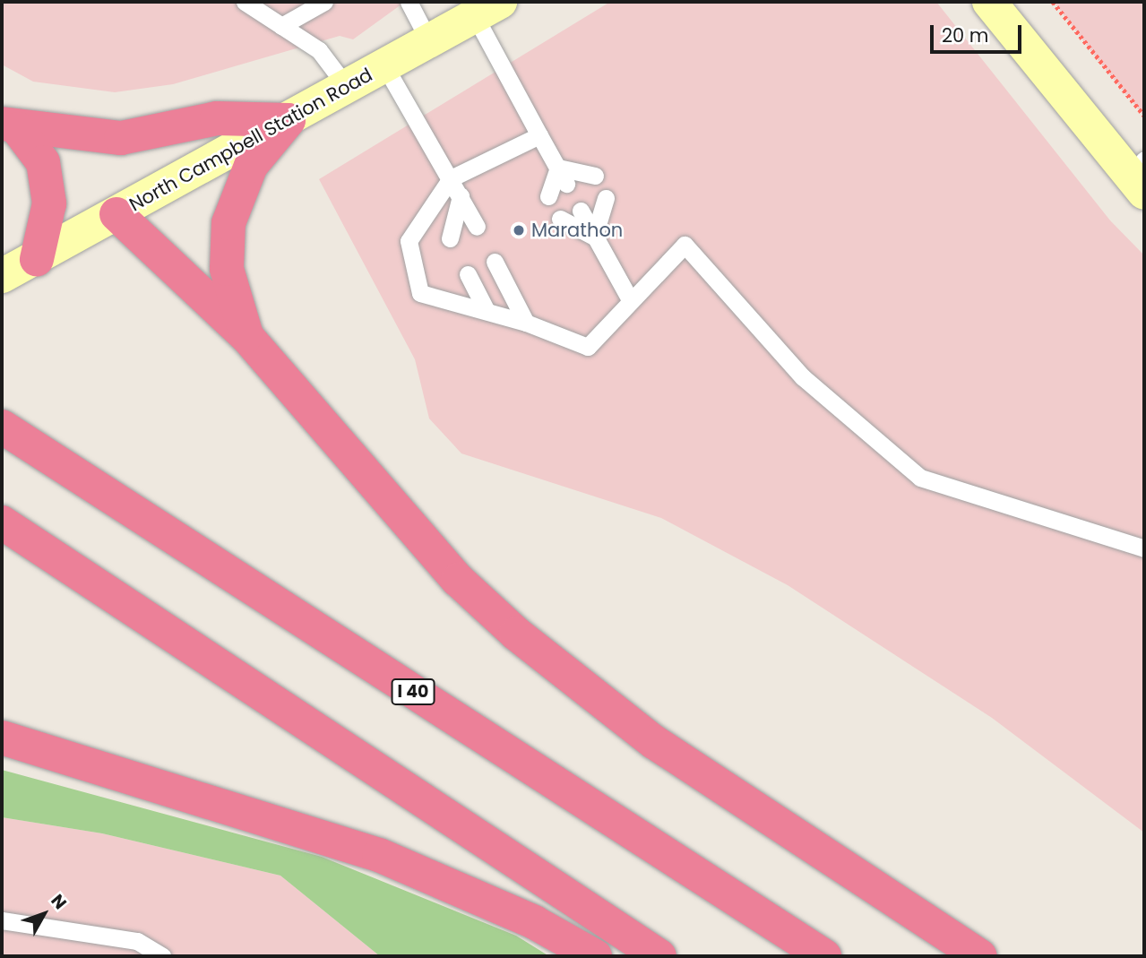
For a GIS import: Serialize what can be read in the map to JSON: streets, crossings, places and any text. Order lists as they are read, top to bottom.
{
  "streets": {
    "highway": ["I 40"],
    "street": ["North Campbell Station Road"]
  },
  "places": ["Marathon"],
  "scale_bar": "20 m",
  "north": "top right"
}
